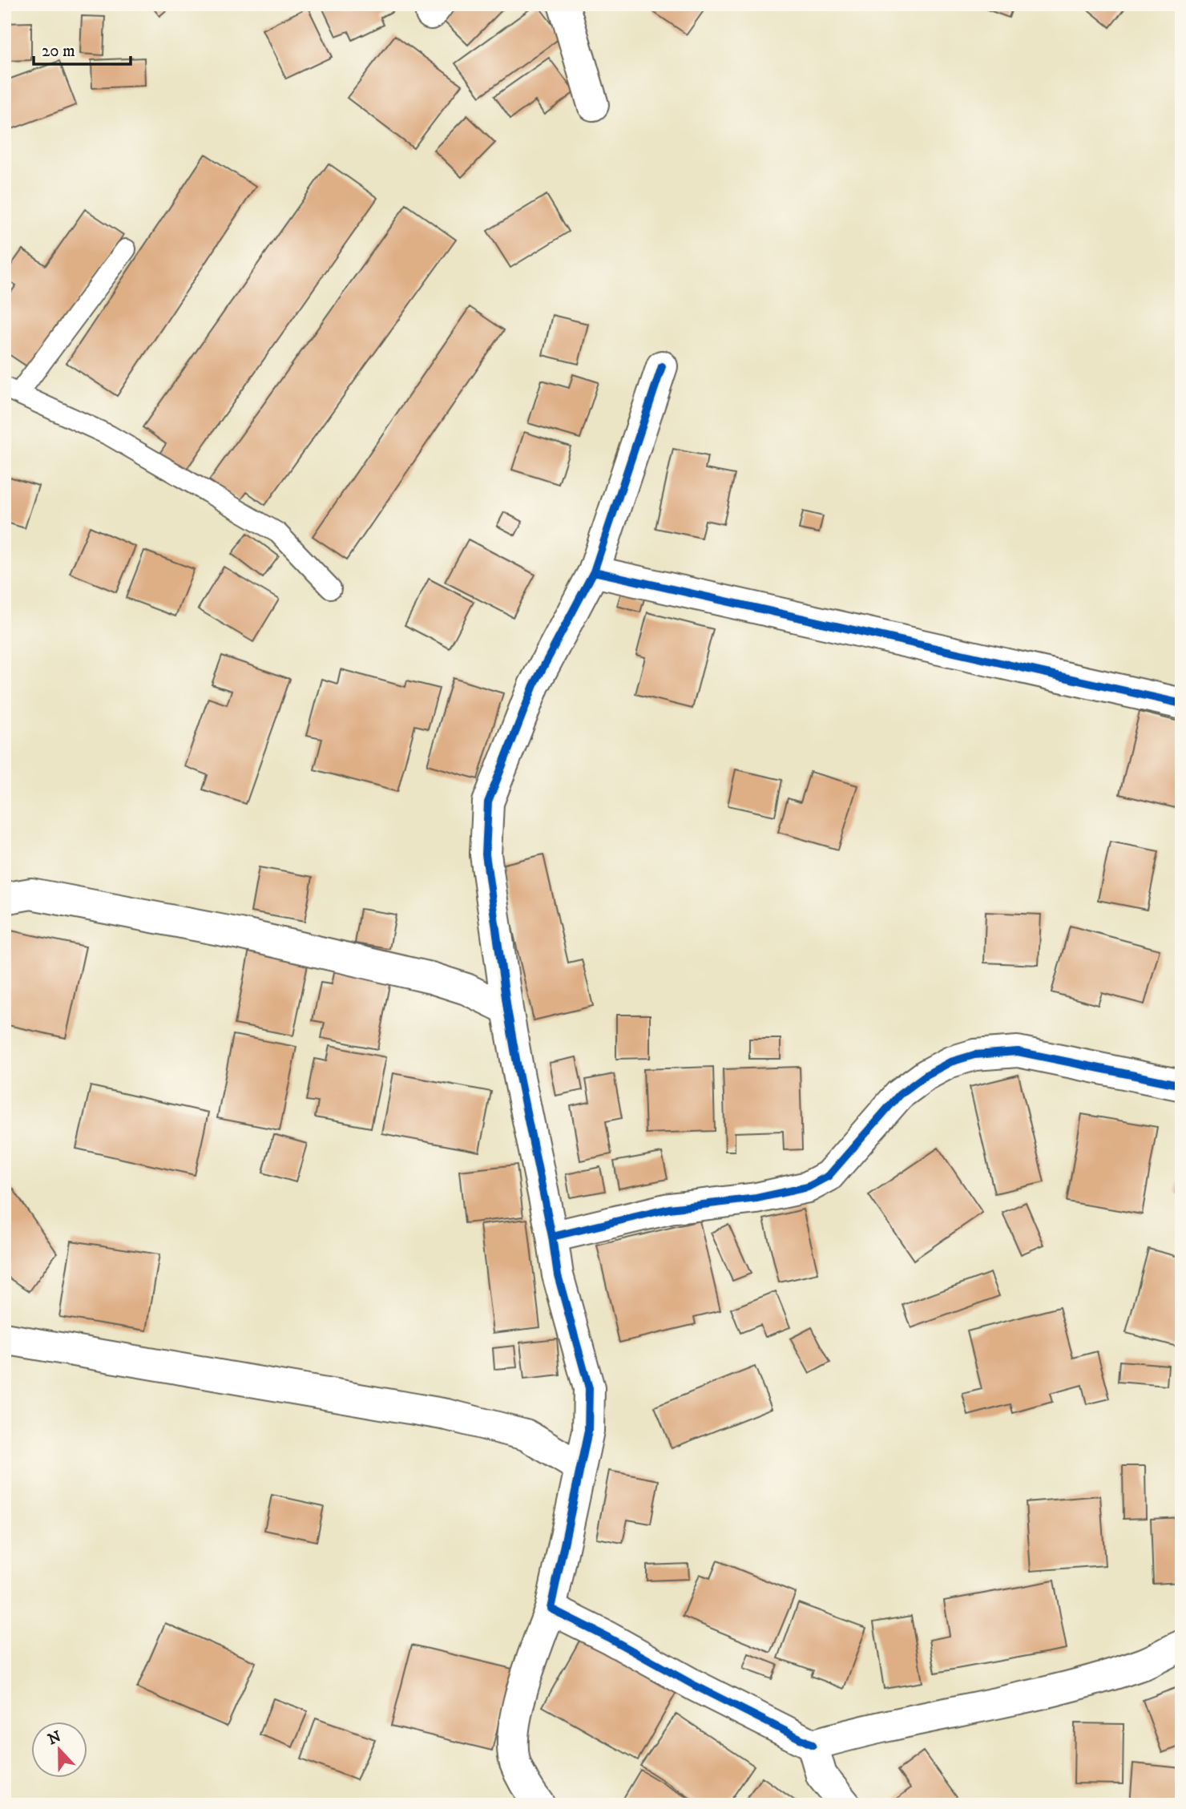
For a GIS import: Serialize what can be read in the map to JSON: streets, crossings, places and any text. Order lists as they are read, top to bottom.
{
  "scale_bar": "20 m",
  "north": "top"
}
